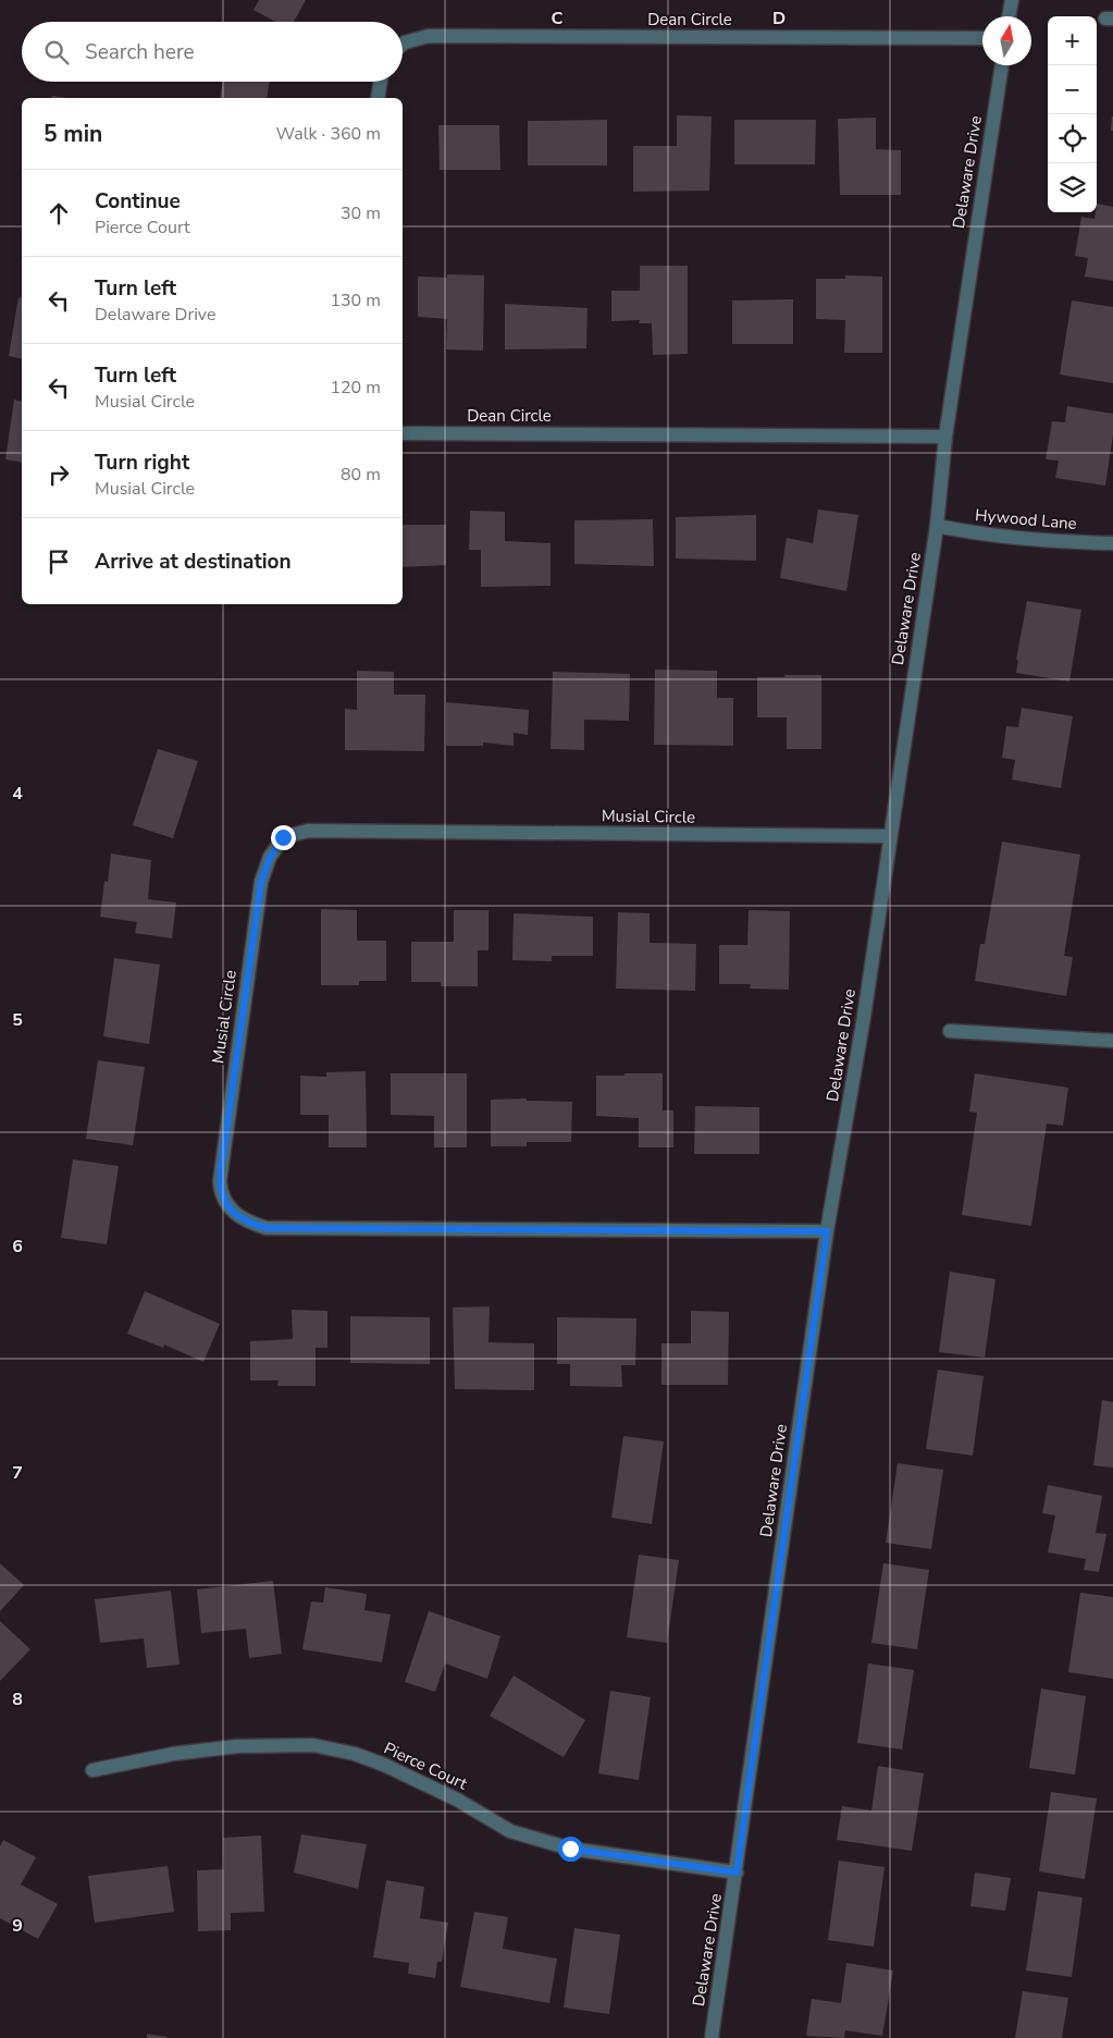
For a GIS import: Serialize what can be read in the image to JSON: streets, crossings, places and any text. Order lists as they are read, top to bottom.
{
  "streets": {
    "street": [
      "Dean Circle",
      "Delaware Drive",
      "Hywood Lane",
      "Musial Circle",
      "Pierce Court"
    ]
  },
  "crossings": [
    ["Dean Circle", "Delaware Drive"],
    ["Delaware Drive", "Hywood Lane"],
    ["Delaware Drive", "Musial Circle"],
    ["Delaware Drive", "Pierce Court"]
  ],
  "north": "top",
  "page": {
    "map_buttons": ["+", "−"],
    "search": "Search here",
    "heading": ["5 min", "Walk · 360 m"],
    "list": [
      ["Continue", "Pierce Court", "30 m"],
      ["Turn left", "Delaware Drive", "130 m"],
      ["Turn left", "Musial Circle", "120 m"],
      ["Turn right", "Musial Circle", "80 m"],
      "Arrive at destination"
    ]
  },
  "grid": {
    "columns": ["C", "D"],
    "rows": [
      "4",
      "5",
      "6",
      "7",
      "8",
      "9"
    ]
  }
}
